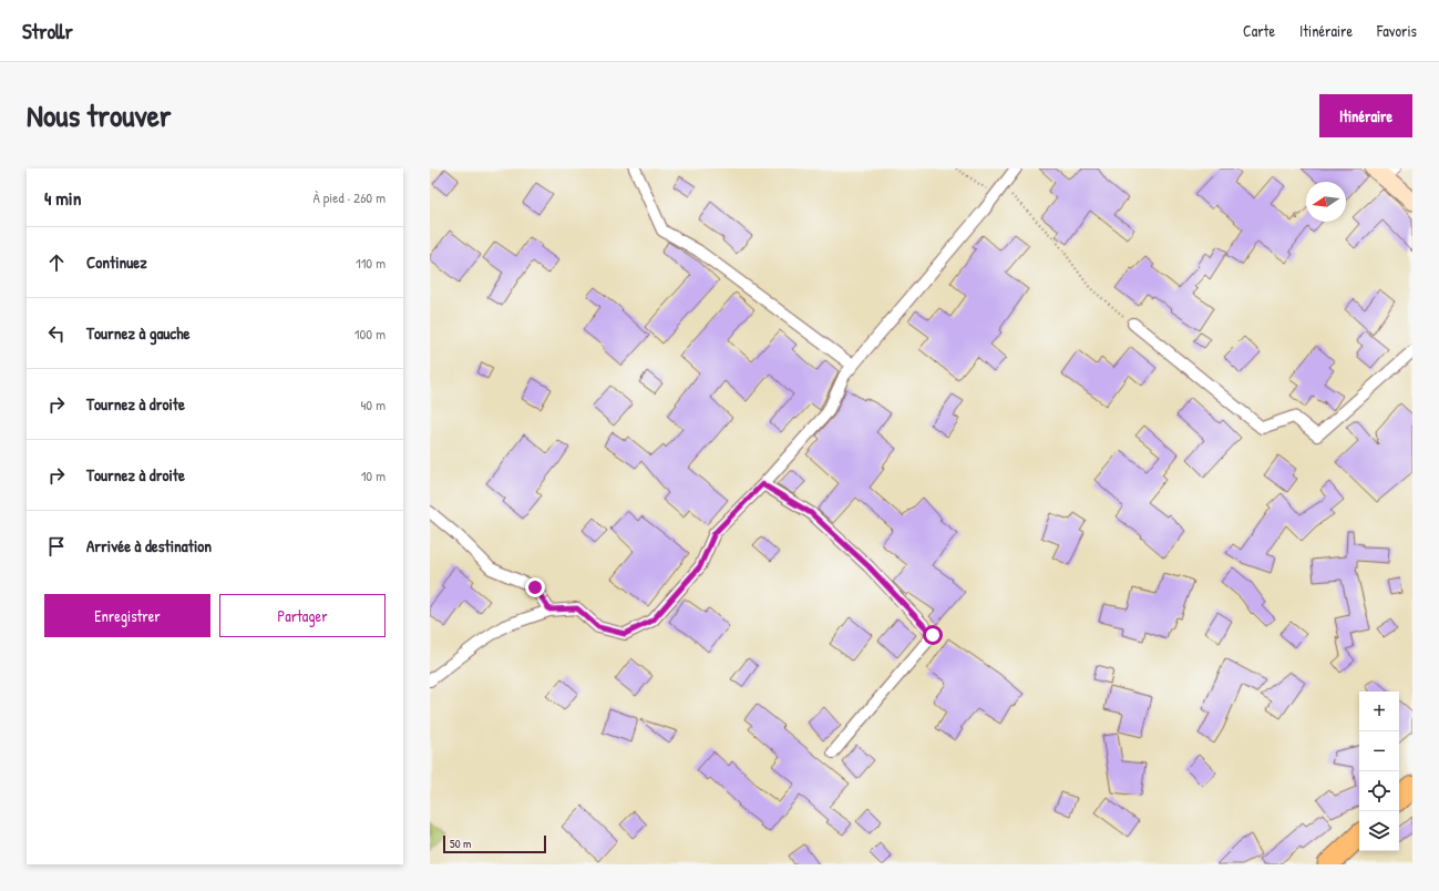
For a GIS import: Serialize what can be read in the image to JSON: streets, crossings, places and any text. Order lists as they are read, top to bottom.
{
  "scale_bar": "50 m",
  "north": "left",
  "page": {
    "header": "Strollr",
    "nav": ["Carte", "Itinéraire", "Favoris"],
    "title": "Nous trouver",
    "buttons": [
      "Itinéraire",
      ["Enregistrer", "Partager"]
    ],
    "heading": ["4 min", "À pied · 260 m"],
    "list": [
      ["Continuez", "110 m"],
      ["Tournez à gauche", "100 m"],
      ["Tournez à droite", "40 m"],
      ["Tournez à droite", "10 m"],
      "Arrivée à destination"
    ],
    "map_buttons": ["+", "−"],
    "scale": "50 m"
  }
}
